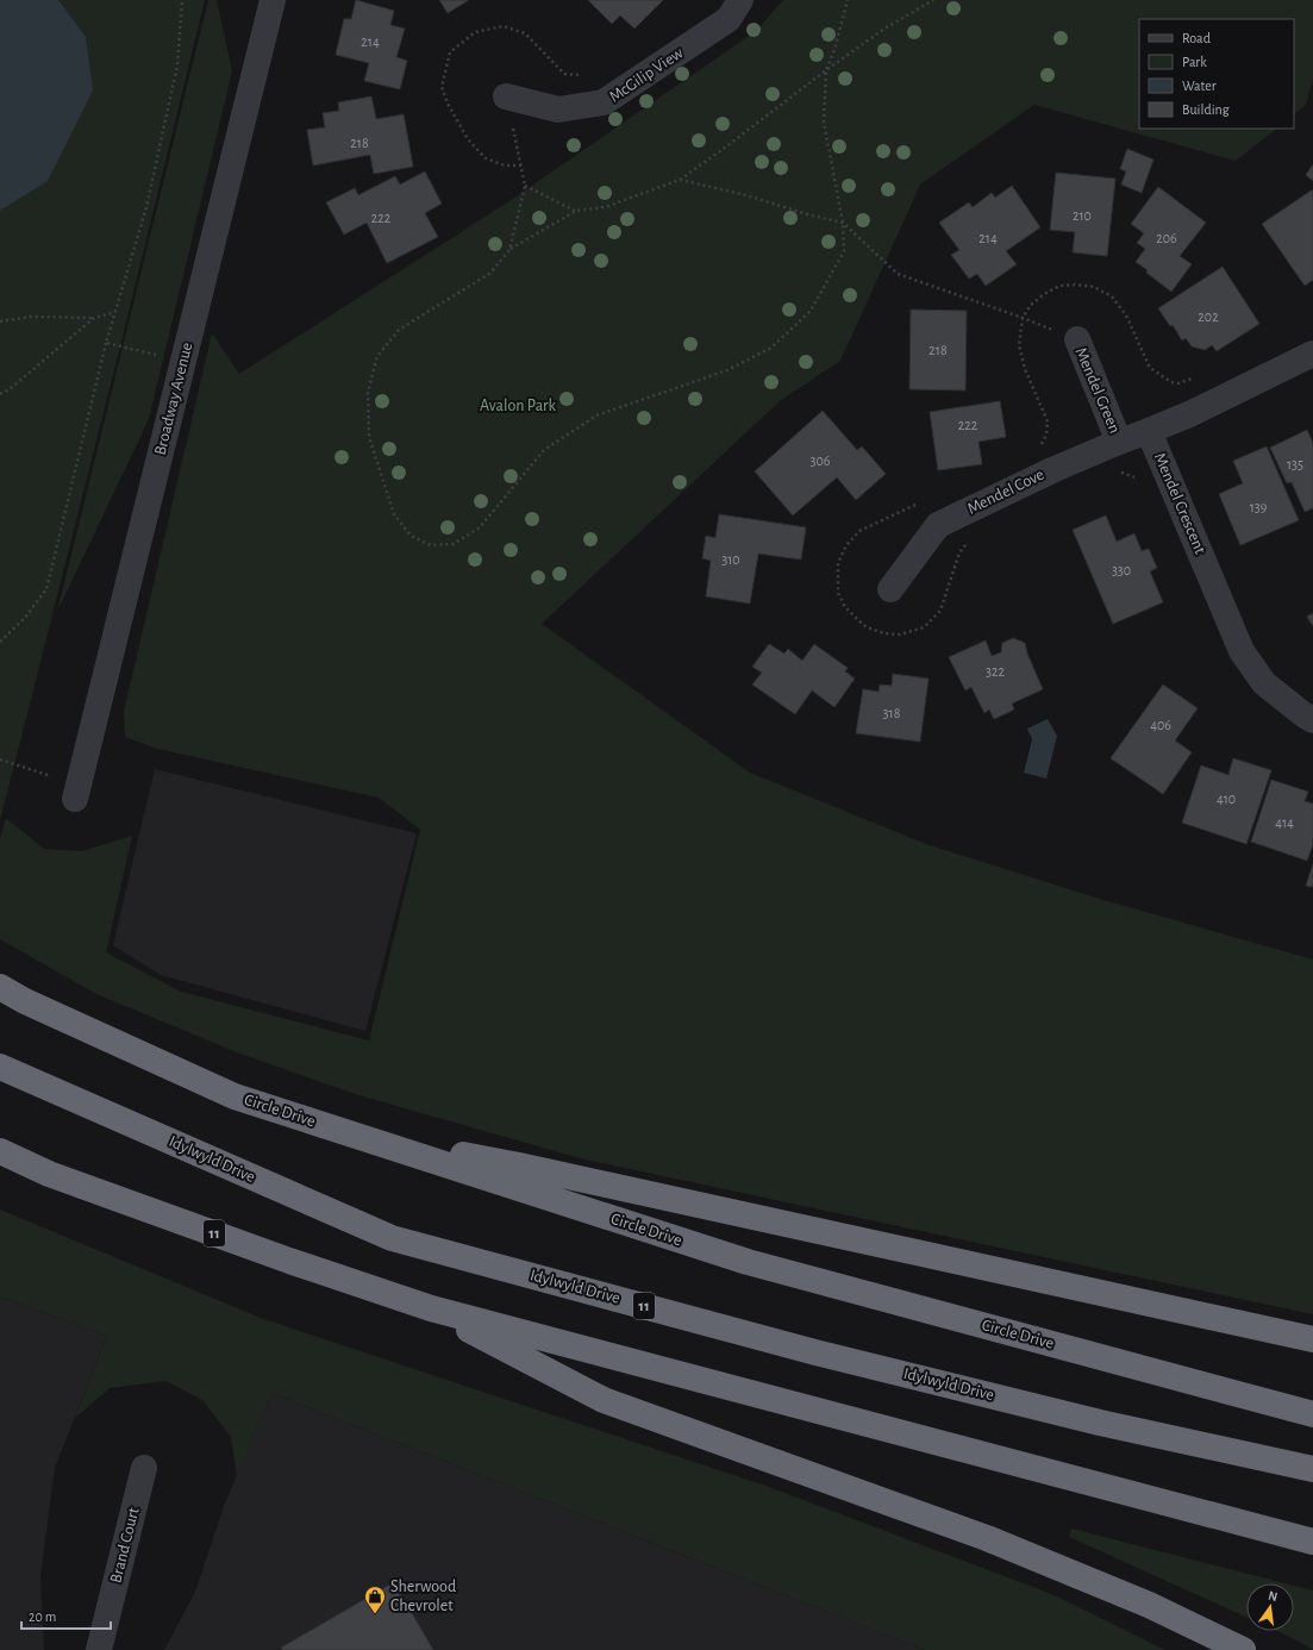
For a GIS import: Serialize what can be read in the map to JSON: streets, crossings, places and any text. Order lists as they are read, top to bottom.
{
  "streets": {
    "highway": ["Circle Drive", "Idylwyld Drive", "11"],
    "street": [
      "McGilip View",
      "Mendel Green",
      "Broadway Avenue",
      "Mendel Cove",
      "Mendel Crescent",
      "Brand Court"
    ]
  },
  "crossings": [
    ["Mendel Green", "Mendel Cove"],
    ["Mendel Cove", "Mendel Crescent"]
  ],
  "parks": ["Avalon Park"],
  "places": {
    "shop": ["Sherwood Chevrolet"]
  },
  "house_numbers": [
    "214",
    "218",
    "210",
    "222",
    "214",
    "206",
    "202",
    "218",
    "222",
    "306",
    "135",
    "139",
    "310",
    "330",
    "322",
    "318",
    "406",
    "410",
    "414"
  ],
  "legend": [
    "Road",
    "Park",
    "Water",
    "Building"
  ],
  "scale_bar": "20 m",
  "north": "top"
}
